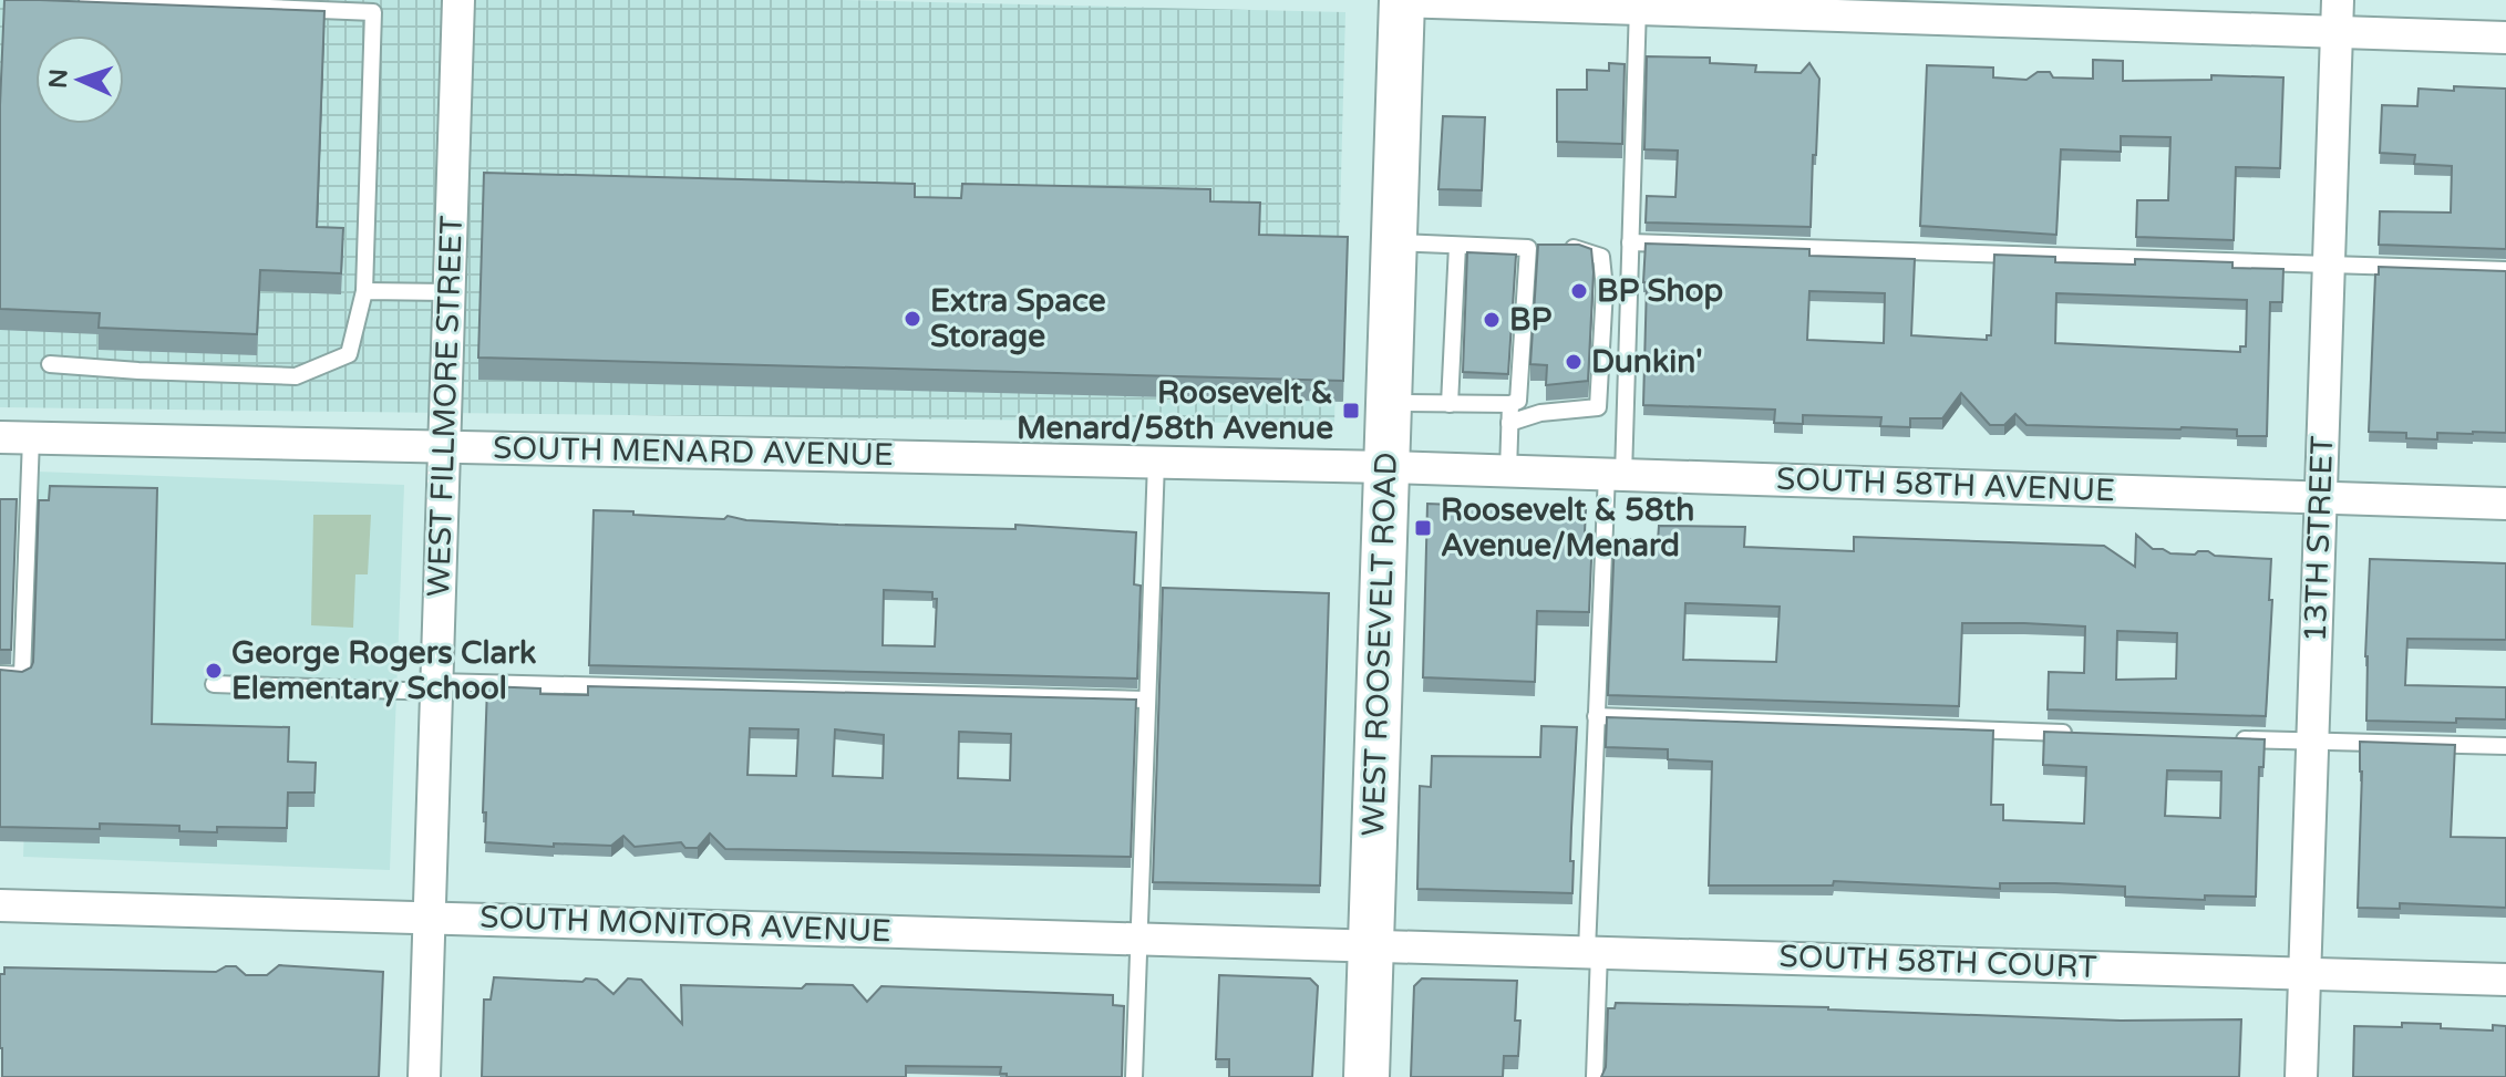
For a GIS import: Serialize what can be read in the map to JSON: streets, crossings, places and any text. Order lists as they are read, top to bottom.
{
  "streets": {
    "main road": ["WEST ROOSEVELT ROAD"],
    "street": [
      "WEST FILLMORE STREET",
      "SOUTH MENARD AVENUE",
      "SOUTH 58TH AVENUE",
      "13TH STREET",
      "SOUTH MONITOR AVENUE",
      "SOUTH 58TH COURT"
    ]
  },
  "crossings": [
    ["WEST FILLMORE STREET", "SOUTH MENARD AVENUE"],
    ["WEST FILLMORE STREET", "SOUTH MONITOR AVENUE"],
    ["SOUTH MENARD AVENUE", "SOUTH 58TH AVENUE"],
    ["SOUTH MENARD AVENUE", "WEST ROOSEVELT ROAD"],
    ["SOUTH 58TH AVENUE", "13TH STREET"],
    ["SOUTH 58TH AVENUE", "WEST ROOSEVELT ROAD"],
    ["13TH STREET", "SOUTH 58TH COURT"],
    ["WEST ROOSEVELT ROAD", "SOUTH MONITOR AVENUE"],
    ["WEST ROOSEVELT ROAD", "SOUTH 58TH COURT"],
    ["SOUTH MONITOR AVENUE", "SOUTH 58TH COURT"]
  ],
  "places": {
    "other": [
      "BP Shop",
      "Extra Space Storage",
      "BP",
      "Dunkin'",
      "George Rogers Clark Elementary School"
    ],
    "transit": ["Roosevelt & Menard/58th Avenue", "Roosevelt & 58th Avenue/Menard"]
  },
  "north": "left"
}
